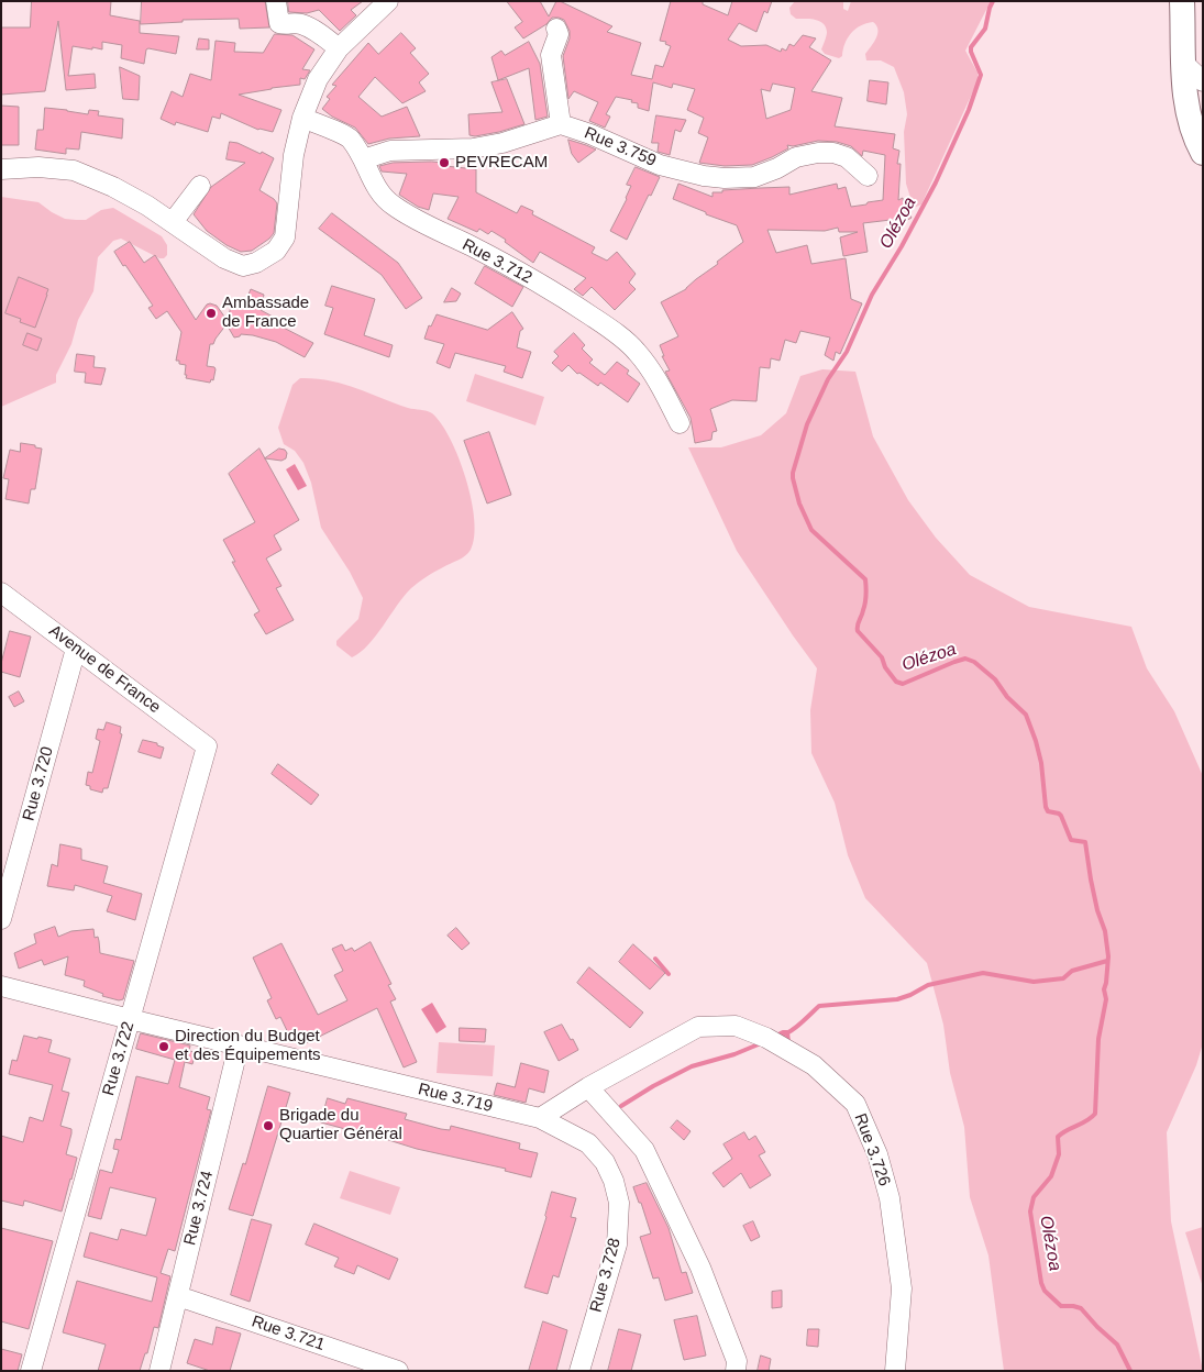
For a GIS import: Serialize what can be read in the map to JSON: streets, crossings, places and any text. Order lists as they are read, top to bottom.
{
  "streets": {
    "street": [
      "Rue 3.759",
      "Rue 3.712",
      "Avenue de France",
      "Rue 3.720",
      "Rue 3.722",
      "Rue 3.719",
      "Rue 3.726",
      "Rue 3.724",
      "Rue 3.728",
      "Rue 3.721"
    ]
  },
  "crossings": [
    ["Avenue de France", "Rue 3.720"],
    ["Avenue de France", "Rue 3.722"],
    ["Rue 3.722", "Rue 3.719"],
    ["Rue 3.719", "Rue 3.724"],
    ["Rue 3.719", "Rue 3.728"],
    ["Rue 3.724", "Rue 3.721"]
  ],
  "water": ["Olézoa"],
  "places": [
    "PEVRECAM",
    "Ambassade de France",
    "Direction du Budget et des Équipements",
    "Brigade du Quartier Général"
  ]
}
